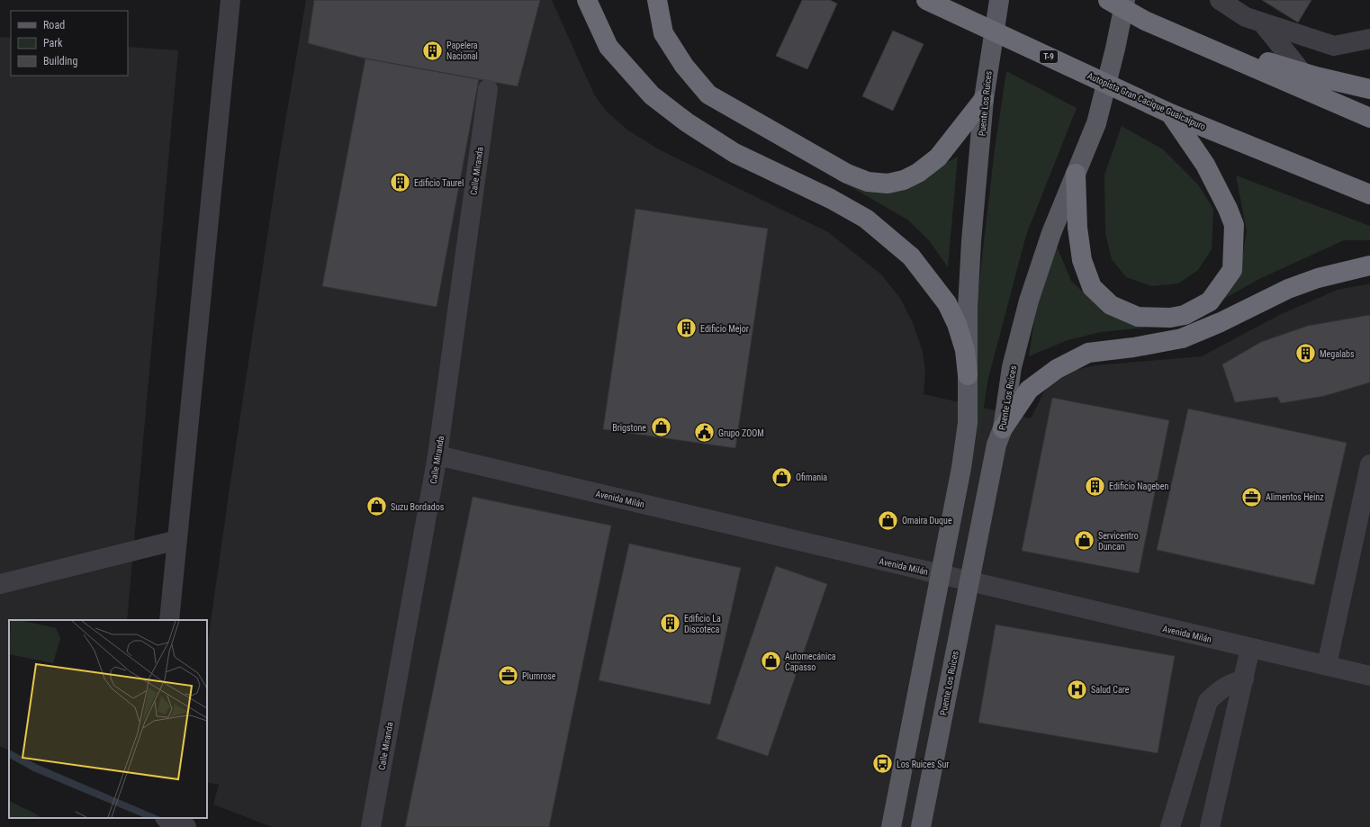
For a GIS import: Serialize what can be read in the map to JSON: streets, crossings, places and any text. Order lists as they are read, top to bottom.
{
  "streets": {
    "highway": ["T-9", "Autopista Gran Cacique Guaicaipuro"],
    "main road": ["Puente Los Ruices"],
    "street": ["Calle Miranda", "Avenida Milán"]
  },
  "crossings": [
    ["Calle Miranda", "Avenida Milán"]
  ],
  "places": {
    "building": [
      "Papelera Nacional",
      "Edificio Taurel",
      "Edificio Mejor",
      "Megalabs",
      "Edificio Nageben",
      "Edificio La Discoteca"
    ],
    "shop": [
      "Brigstone",
      "Ofimania",
      "Suzu Bordados",
      "Omaira Duque",
      "Servicentro Duncan",
      "Automecánica Capasso"
    ],
    "public building": ["Grupo ZOOM"],
    "office": ["Alimentos Heinz", "Plumrose"],
    "hospital": ["Salud Care"],
    "bus stop": ["Los Ruices Sur"]
  },
  "legend": ["Road", "Park", "Building"]
}
